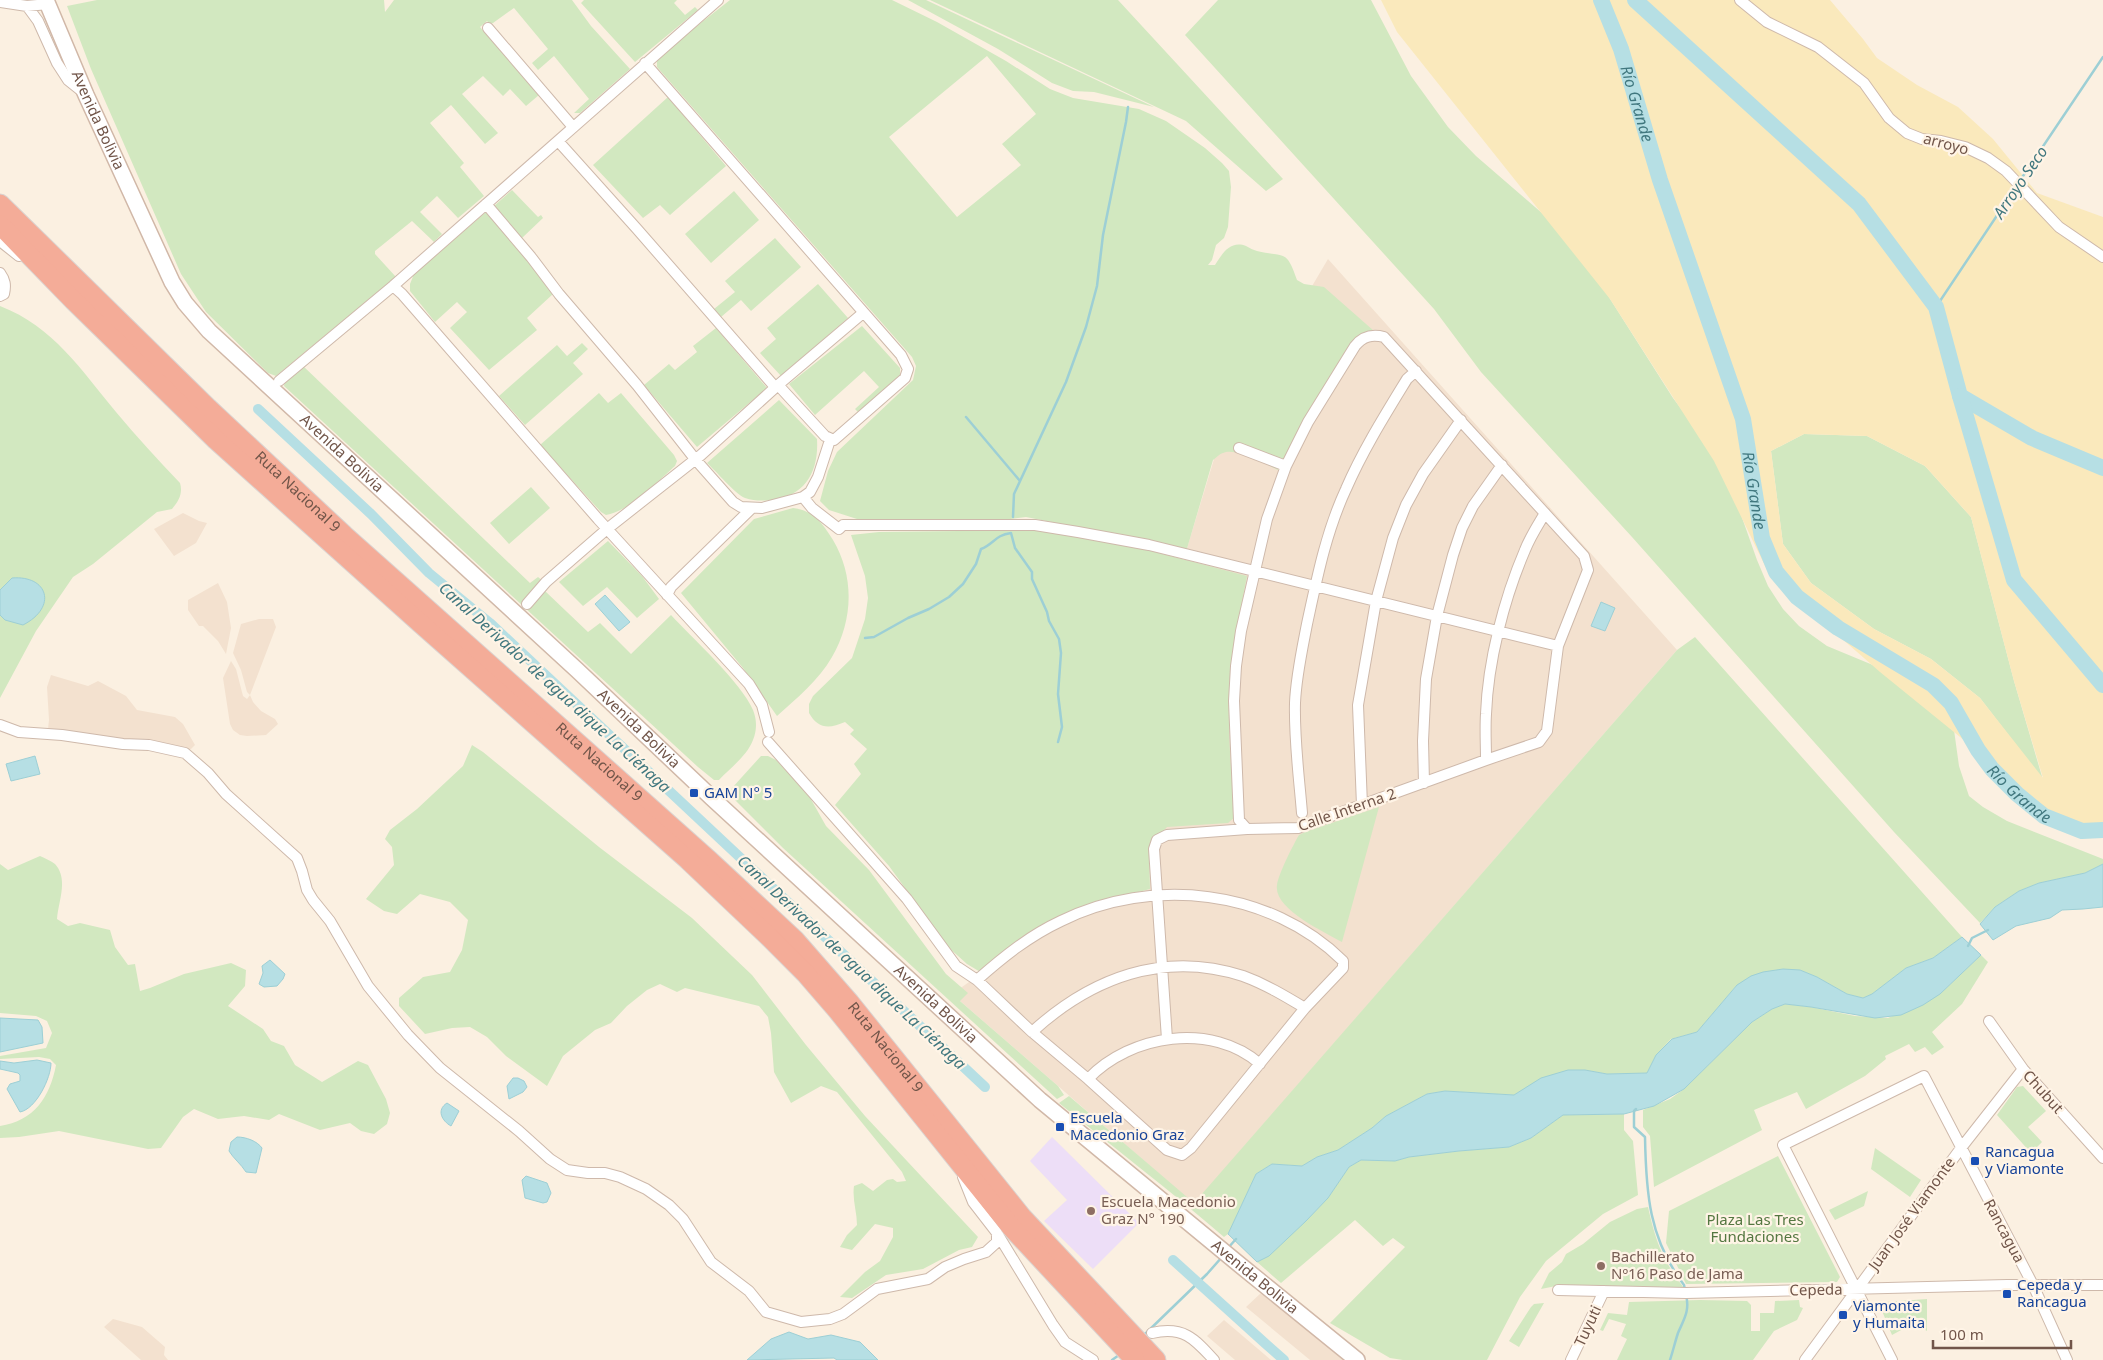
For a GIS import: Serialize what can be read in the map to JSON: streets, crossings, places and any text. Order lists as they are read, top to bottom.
{
  "streets": {
    "highway": ["Ruta Nacional 9"],
    "street": [
      "Avenida Bolivia",
      "arroyo",
      "Calle Interna 2",
      "Chubut",
      "Juan José Viamonte",
      "Rancagua",
      "Cepeda",
      "Tuyuti"
    ]
  },
  "crossings": [
    ["Chubut", "Juan José Viamonte"],
    ["Juan José Viamonte", "Rancagua"],
    ["Juan José Viamonte", "Cepeda"],
    ["Rancagua", "Cepeda"],
    ["Cepeda", "Tuyuti"]
  ],
  "water": ["Río Grande", "Arroyo Seco", "Canal Derivador de agua dique La Ciénaga"],
  "parks": ["Plaza Las Tres Fundaciones"],
  "places": {
    "transit": [
      "GAM N° 5",
      "Escuela Macedonio Graz",
      "Rancagua y Viamonte",
      "Cepeda y Rancagua",
      "Viamonte y Humaita"
    ],
    "other": ["Escuela Macedonio Graz N° 190", "Bachillerato Nº16 Paso de Jama"]
  },
  "scale_bar": "100 m"
}
